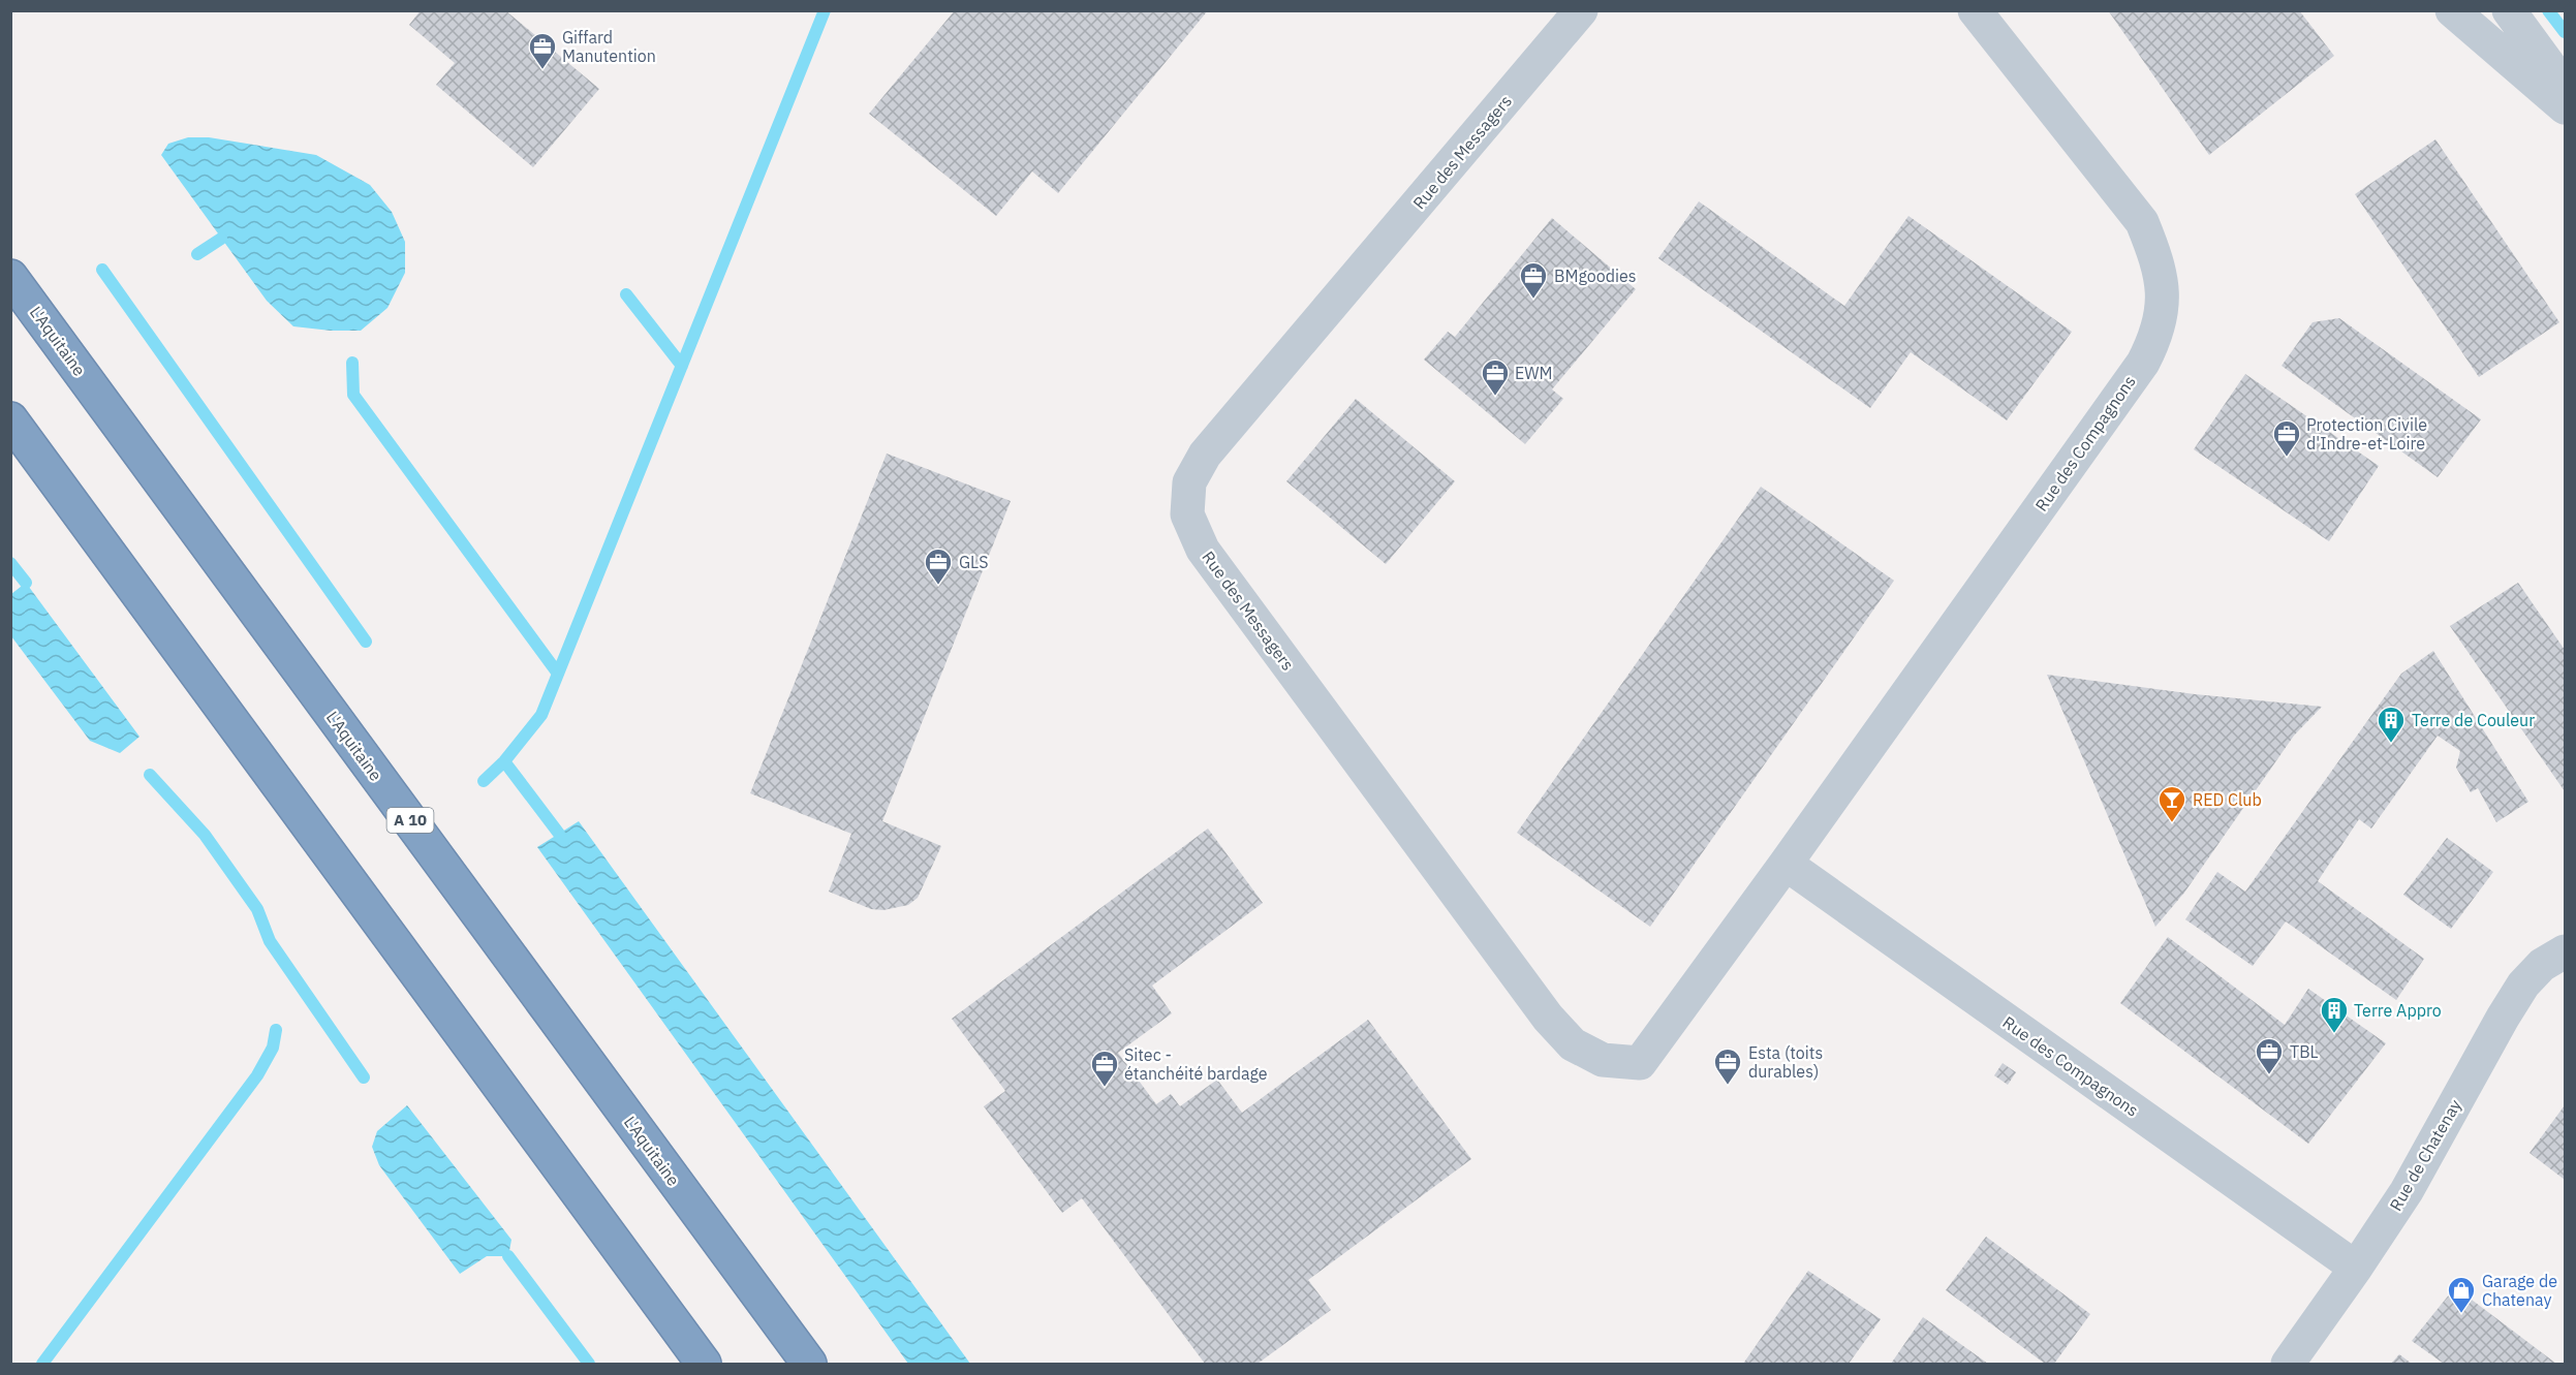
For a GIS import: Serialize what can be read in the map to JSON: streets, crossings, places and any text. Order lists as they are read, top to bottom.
{
  "streets": {
    "highway": ["L'Aquitaine", "A 10"],
    "street": ["Rue des Messagers", "Rue des Compagnons", "Rue de Chatenay"]
  },
  "crossings": [
    ["Rue des Messagers", "Rue des Compagnons"],
    ["Rue des Compagnons", "Rue de Chatenay"]
  ],
  "places": {
    "office": [
      "Giffard Manutention",
      "BMgoodies",
      "EWM",
      "Protection Civile d'Indre-et-Loire",
      "GLS",
      "TBL",
      "Esta (toits durables)",
      "Sitec - étanchéité bardage"
    ],
    "building": ["Terre de Couleur", "Terre Appro"],
    "bar": ["RED Club"],
    "shop": ["Garage de Chatenay"]
  }
}
